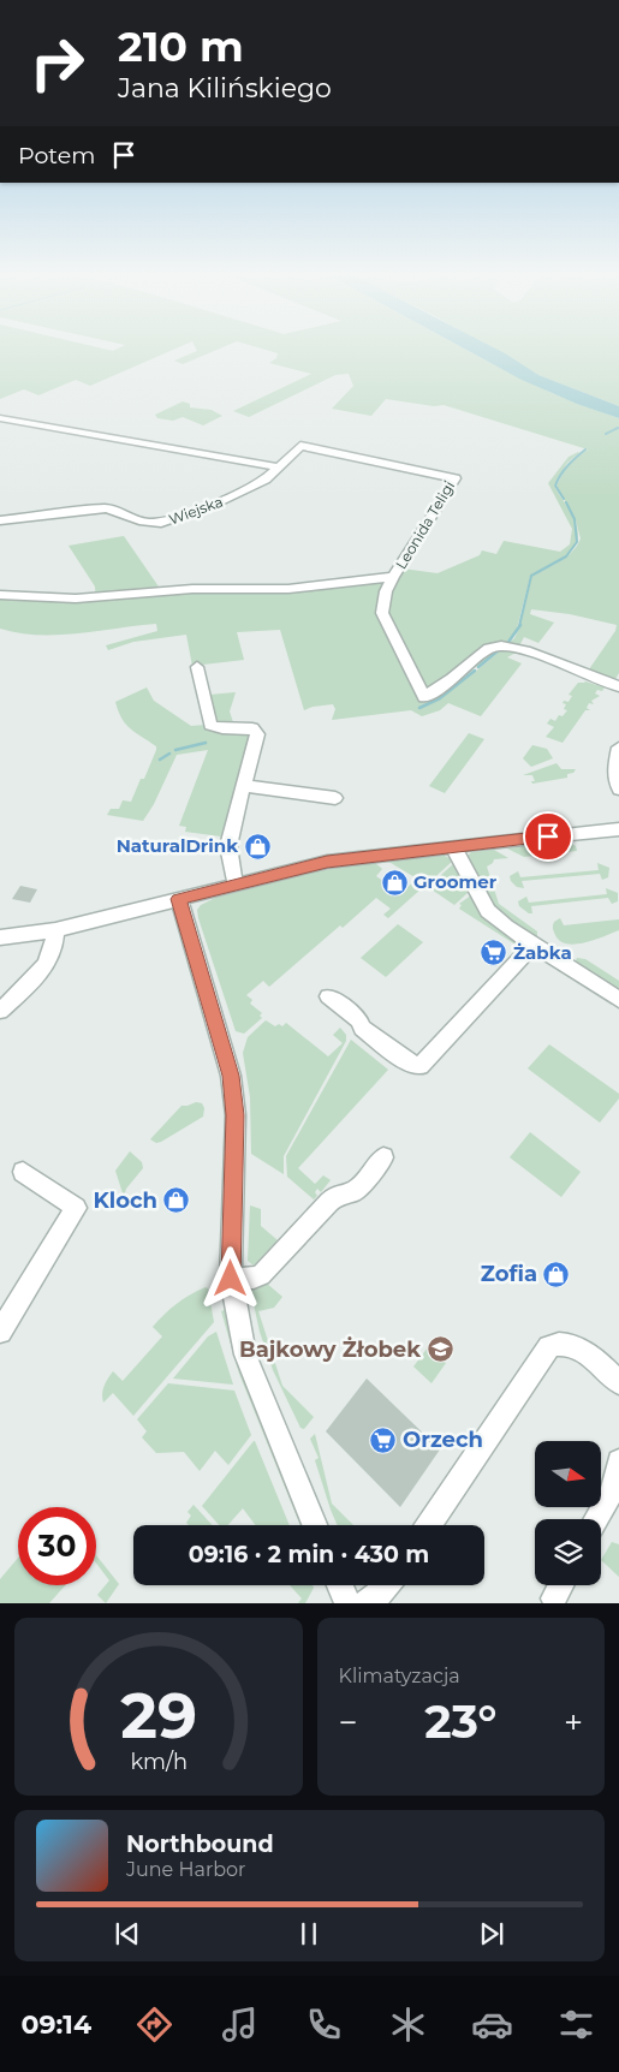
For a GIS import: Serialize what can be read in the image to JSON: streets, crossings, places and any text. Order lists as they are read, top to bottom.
{
  "streets": {
    "street": ["Wiejska", "Leonida Teligi"]
  },
  "crossings": [
    ["Wiejska", "Leonida Teligi"]
  ],
  "places": {
    "shop": [
      "NaturalDrink",
      "Groomer",
      "Kloch",
      "Zofia"
    ],
    "supermarket": ["Żabka", "Orzech"],
    "school or university": ["Bajkowy Żłobek"]
  },
  "north": "right",
  "page": {
    "turn": ["210 m", "Jana Kilińskiego"],
    "then": "Potem",
    "limit": "30",
    "trip": "09:16 · 2 min · 430 m",
    "tile": "Klimatyzacja",
    "heat": ["−", "23°", "+"],
    "song": ["Northbound", "June Harbor"],
    "tabs": "09:14",
    "gauge": ["29", "km/h"]
  }
}
